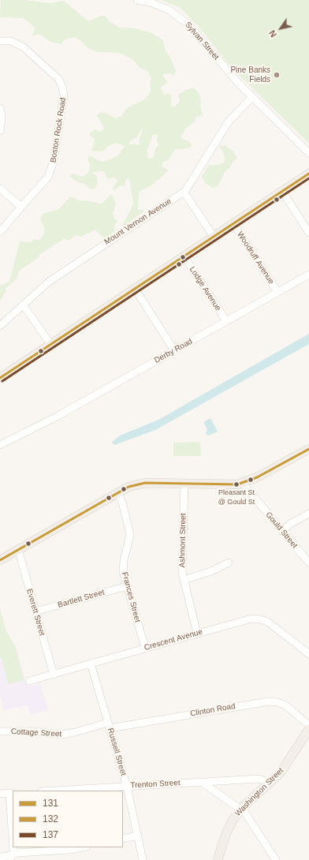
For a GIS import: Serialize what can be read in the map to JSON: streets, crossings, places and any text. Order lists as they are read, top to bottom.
{
  "streets": {
    "main road": ["Washington Street"],
    "street": [
      "Sylvan Street",
      "Boston Rock Road",
      "Mount Vernon Avenue",
      "Woodruff Avenue",
      "Lodge Avenue",
      "Derby Road",
      "Gould Street",
      "Ashmont Street",
      "Frances Street",
      "Bartlett Street",
      "Everett Street",
      "Crescent Avenue",
      "Clinton Road",
      "Cottage Street",
      "Russell Street",
      "Trenton Street"
    ]
  },
  "crossings": [
    ["Sylvan Street", "Mount Vernon Avenue"],
    ["Woodruff Avenue", "Derby Road"],
    ["Lodge Avenue", "Derby Road"],
    ["Ashmont Street", "Crescent Avenue"],
    ["Frances Street", "Bartlett Street"],
    ["Frances Street", "Crescent Avenue"],
    ["Bartlett Street", "Everett Street"],
    ["Everett Street", "Crescent Avenue"],
    ["Crescent Avenue", "Russell Street"],
    ["Clinton Road", "Cottage Street"],
    ["Clinton Road", "Russell Street"],
    ["Cottage Street", "Russell Street"],
    ["Russell Street", "Trenton Street"],
    ["Trenton Street", "Washington Street"]
  ],
  "places": ["Pine Banks Fields", "Pleasant St @ Gould St"],
  "lines": ["transit line 131", "transit line 137", "transit line 132"],
  "legend": ["131", "132", "137"],
  "north": "bottom left"
}
